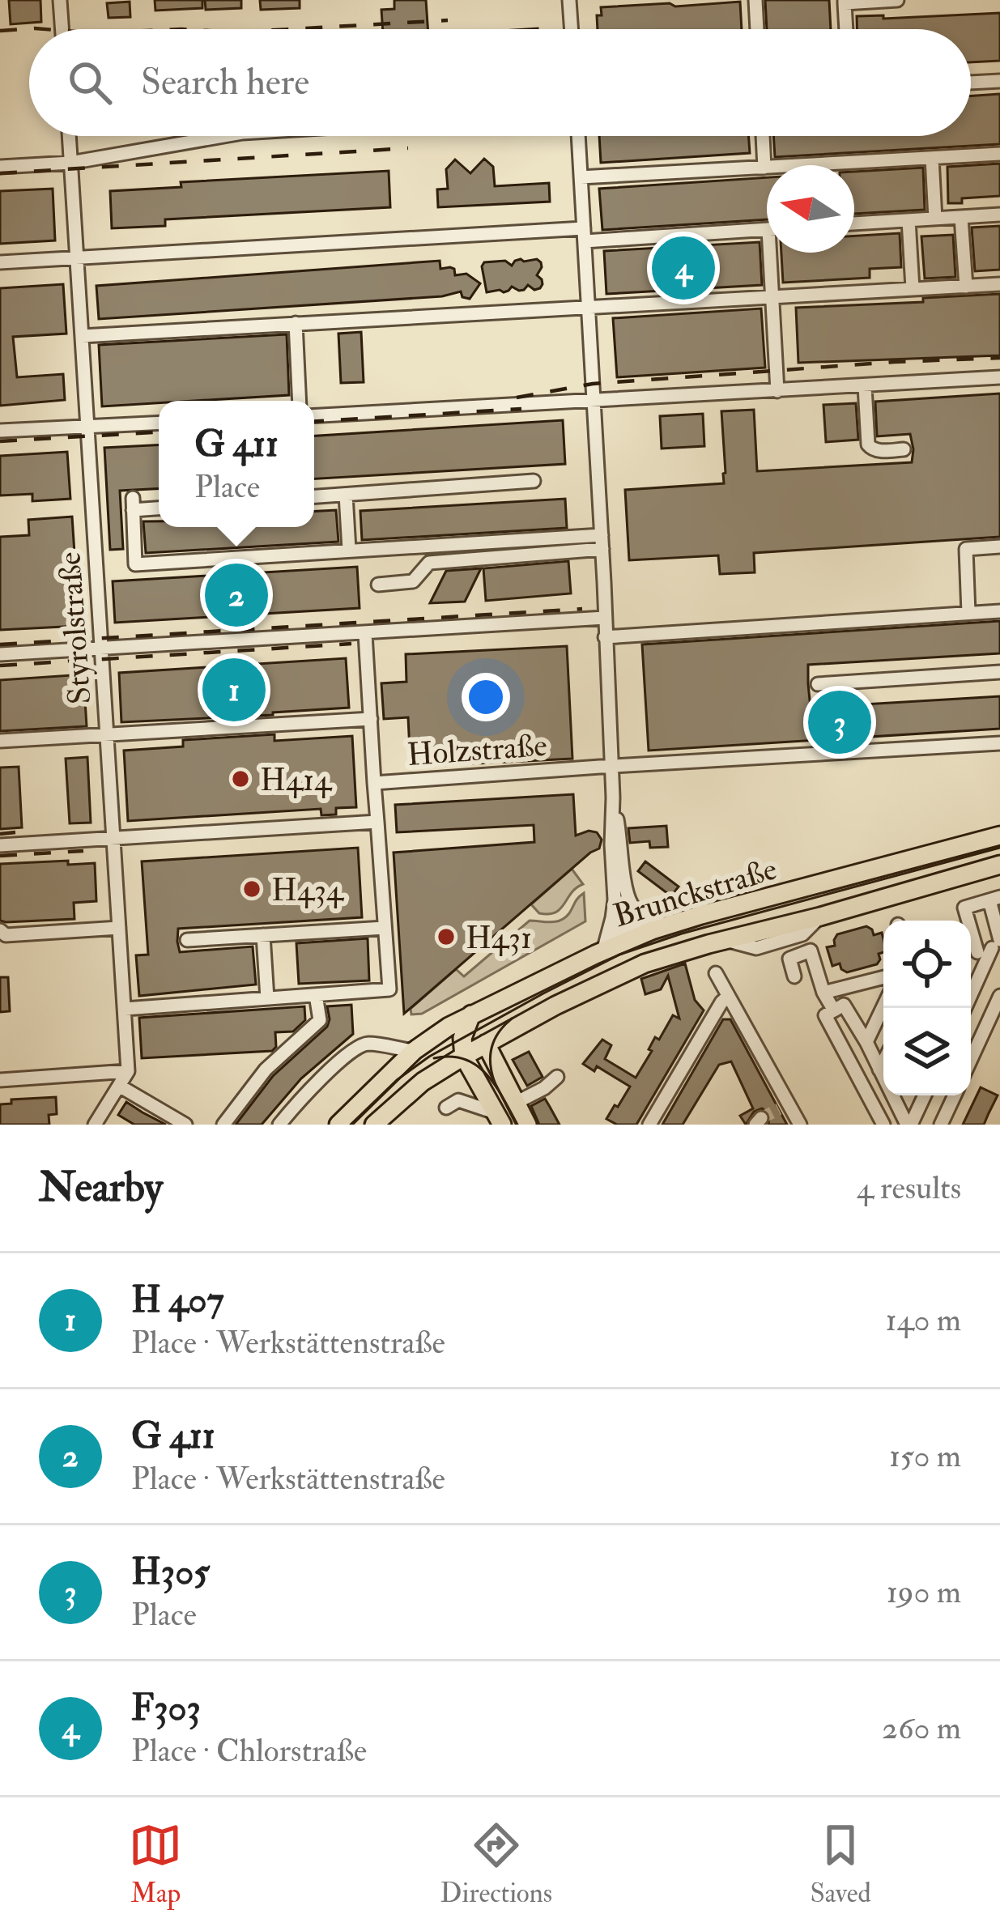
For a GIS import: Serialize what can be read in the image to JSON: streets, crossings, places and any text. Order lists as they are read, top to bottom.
{
  "streets": {
    "main road": ["Brunckstraße"],
    "street": ["Styrolstraße", "Holzstraße"]
  },
  "places": ["H414", "H434", "H431"],
  "north": "left",
  "page": {
    "search": "Search here",
    "pins": [
      "4",
      "2",
      "1",
      "3"
    ],
    "popup": ["G 411", "Place"],
    "heading": ["Nearby", "4 results"],
    "list": [
      {
        "mark": "1",
        "name": "H 407",
        "note": "Place · Werkstättenstraße",
        "value": "140 m"
      },
      {
        "mark": "2",
        "name": "G 411",
        "note": "Place · Werkstättenstraße",
        "value": "150 m"
      },
      {
        "mark": "3",
        "name": "H305",
        "note": "Place",
        "value": "190 m"
      },
      {
        "mark": "4",
        "name": "F303",
        "note": "Place · Chlorstraße",
        "value": "260 m"
      }
    ],
    "nav": ["Map", "Directions", "Saved"]
  }
}
